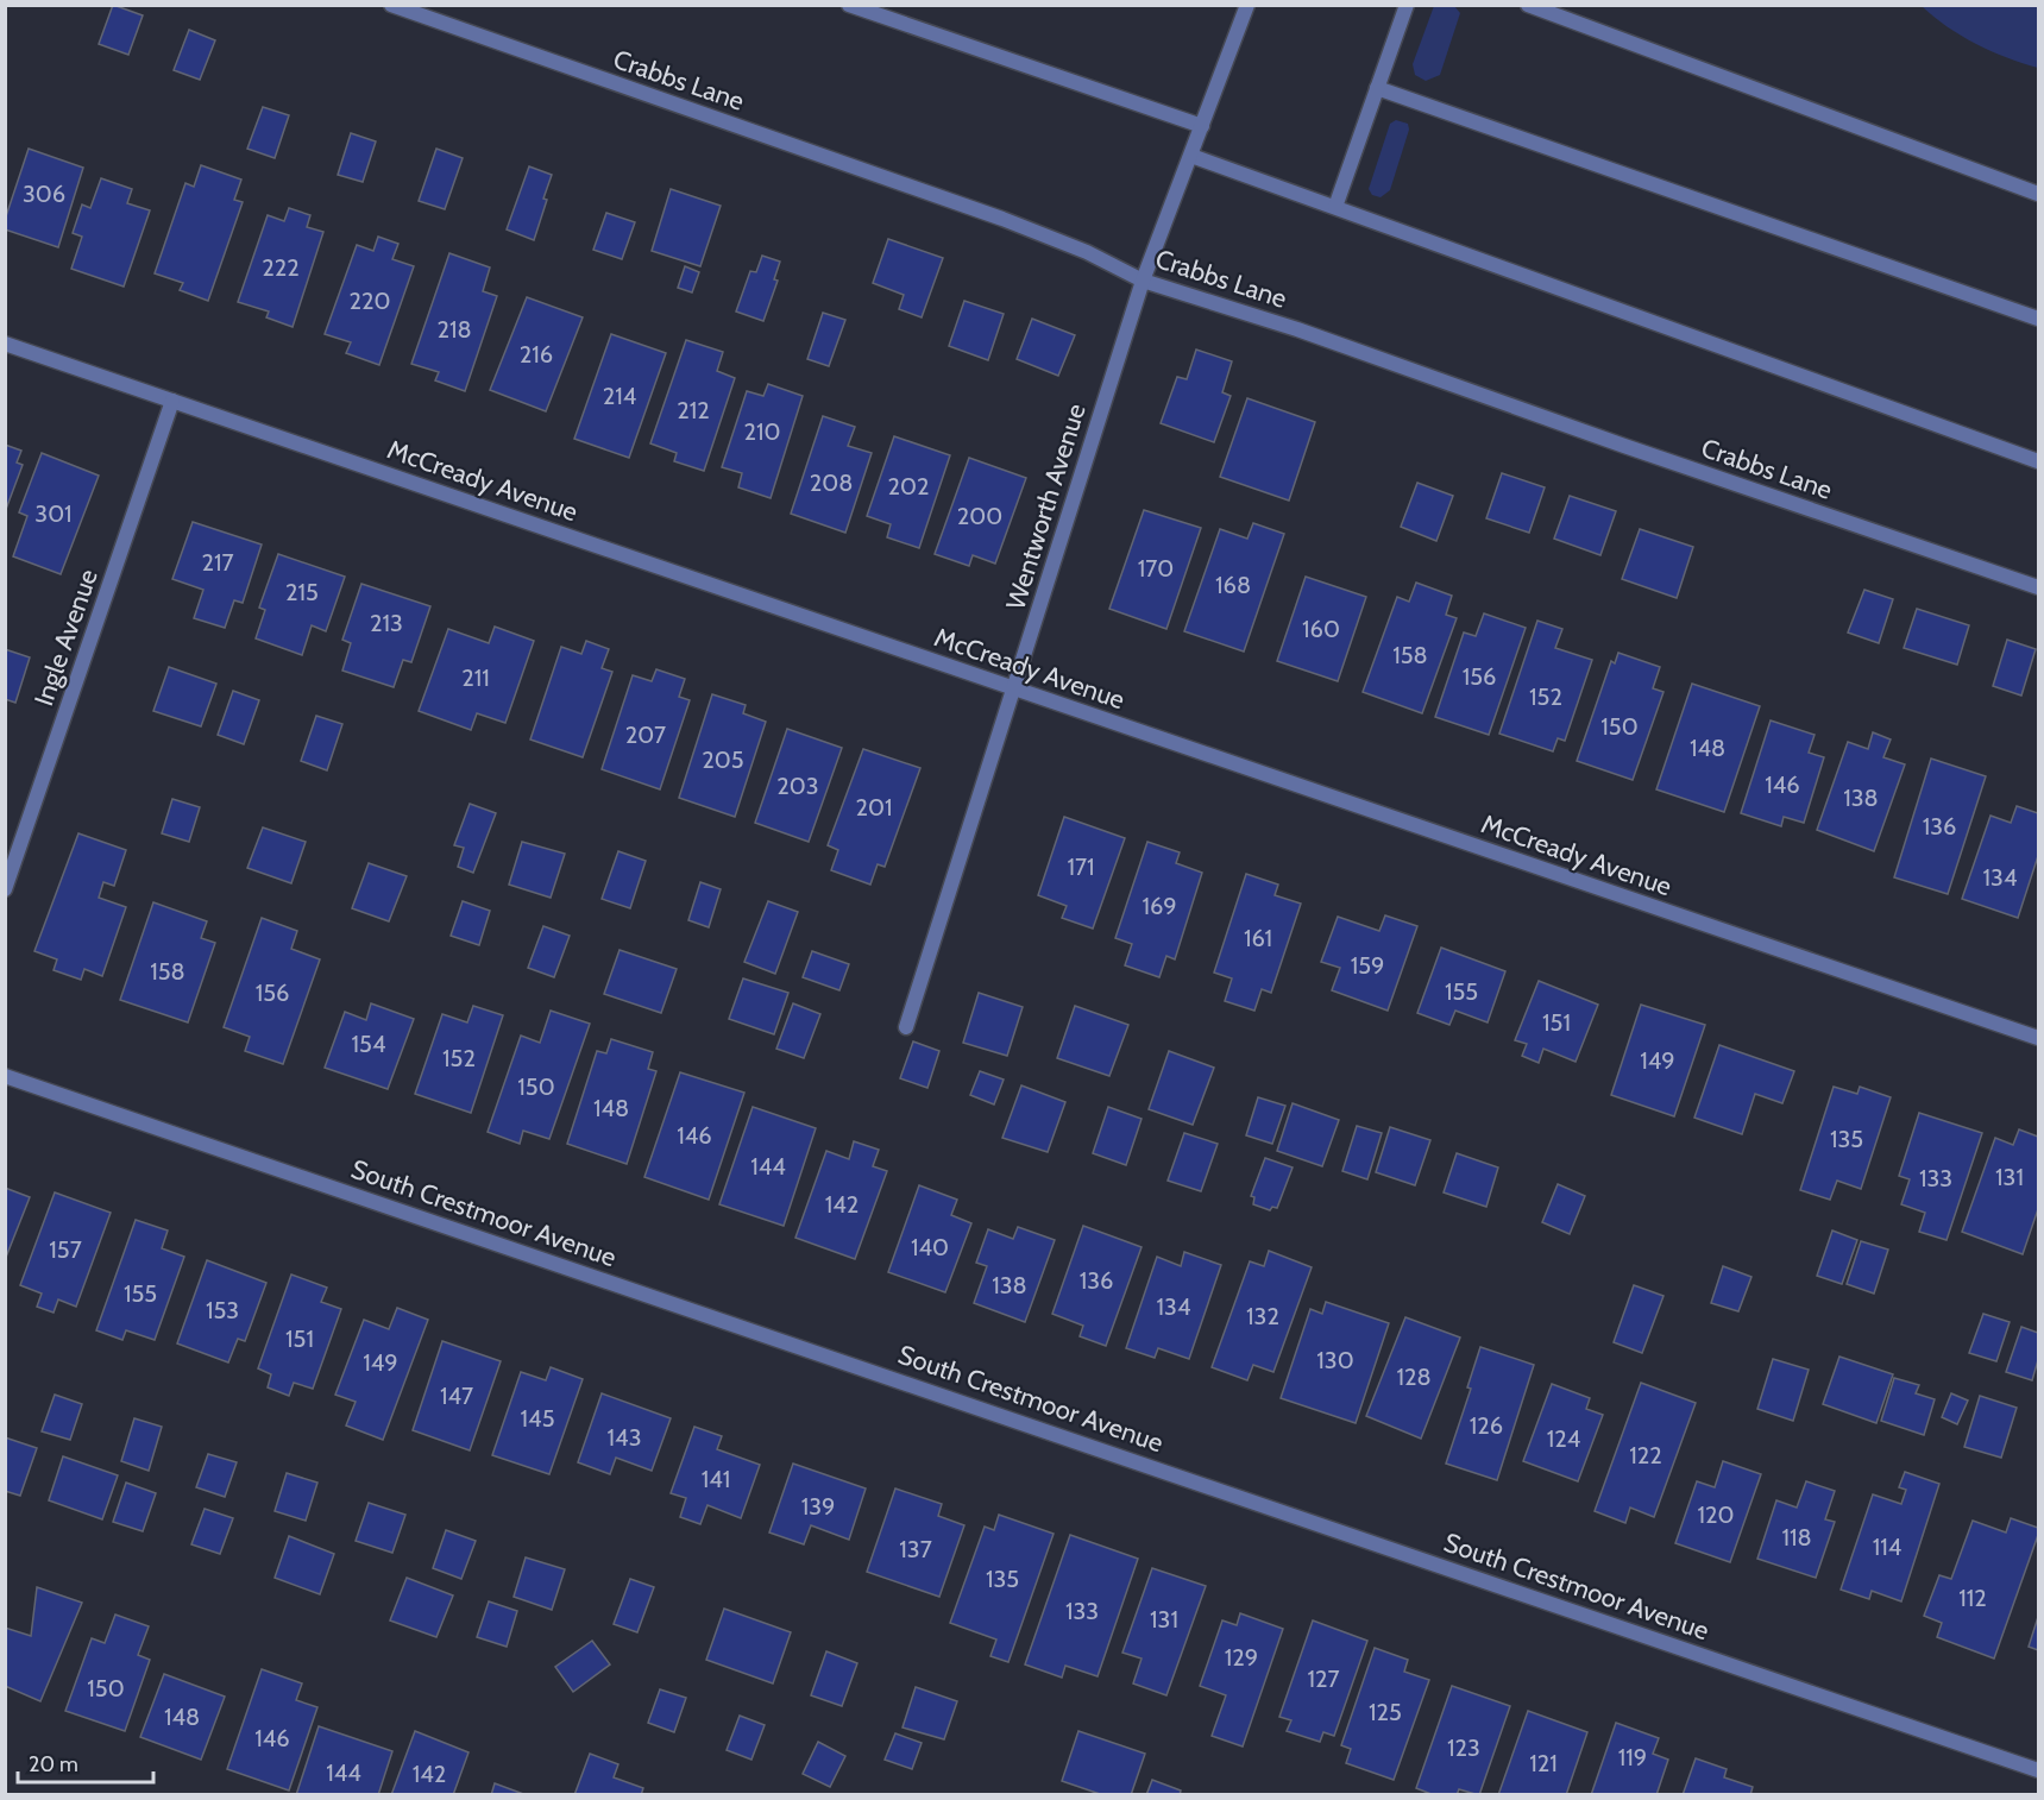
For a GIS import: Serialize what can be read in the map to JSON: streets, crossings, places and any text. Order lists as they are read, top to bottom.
{
  "streets": {
    "street": [
      "Crabbs Lane",
      "McCready Avenue",
      "Wentworth Avenue",
      "Ingle Avenue",
      "South Crestmoor Avenue"
    ]
  },
  "crossings": [
    ["Crabbs Lane", "Wentworth Avenue"],
    ["McCready Avenue", "Wentworth Avenue"],
    ["McCready Avenue", "Ingle Avenue"]
  ],
  "house_numbers": [
    "306",
    "222",
    "220",
    "218",
    "216",
    "214",
    "212",
    "210",
    "208",
    "202",
    "301",
    "200",
    "217",
    "170",
    "168",
    "215",
    "213",
    "160",
    "158",
    "156",
    "211",
    "152",
    "150",
    "207",
    "148",
    "205",
    "146",
    "203",
    "138",
    "201",
    "136",
    "171",
    "134",
    "169",
    "161",
    "159",
    "158",
    "155",
    "156",
    "151",
    "154",
    "152",
    "149",
    "150",
    "148",
    "146",
    "135",
    "144",
    "131",
    "133",
    "142",
    "140",
    "157",
    "136",
    "138",
    "155",
    "134",
    "153",
    "132",
    "151",
    "130",
    "149",
    "128",
    "147",
    "145",
    "126",
    "143",
    "124",
    "122",
    "141",
    "139",
    "120",
    "118",
    "114",
    "137",
    "135",
    "112",
    "133",
    "131",
    "129",
    "127",
    "150",
    "125",
    "148",
    "146",
    "123",
    "119",
    "121",
    "144",
    "142"
  ],
  "scale_bar": "20 m"
}
